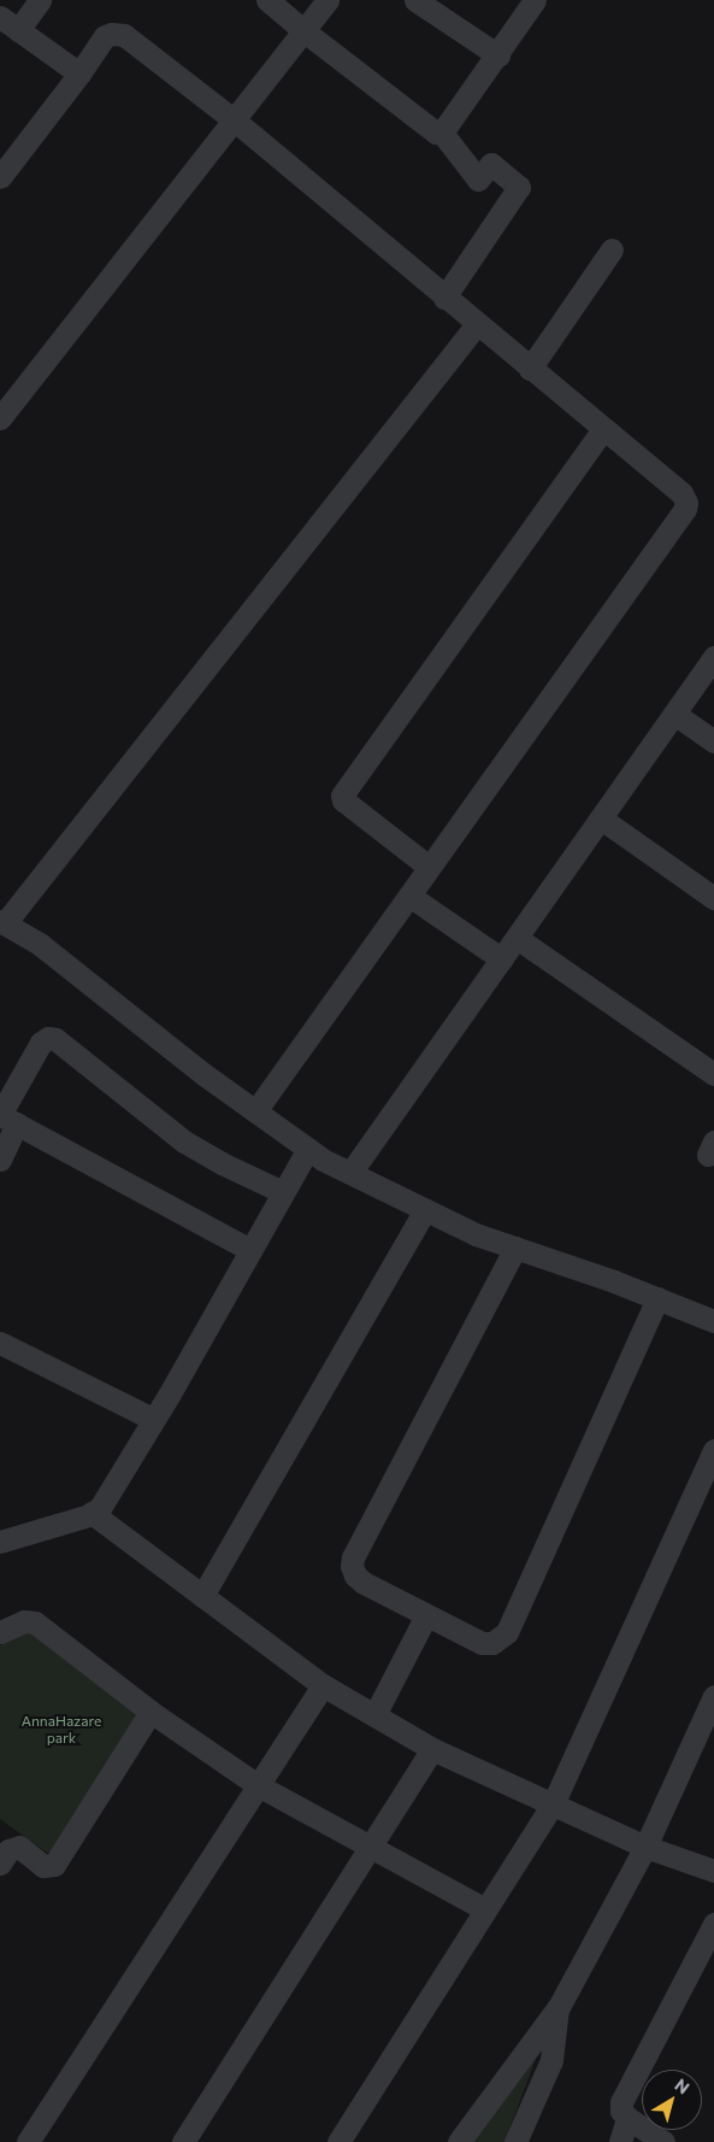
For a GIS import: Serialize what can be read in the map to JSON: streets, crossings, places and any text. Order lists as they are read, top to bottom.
{
  "parks": ["AnnaHazare park"],
  "north": "top right"
}
